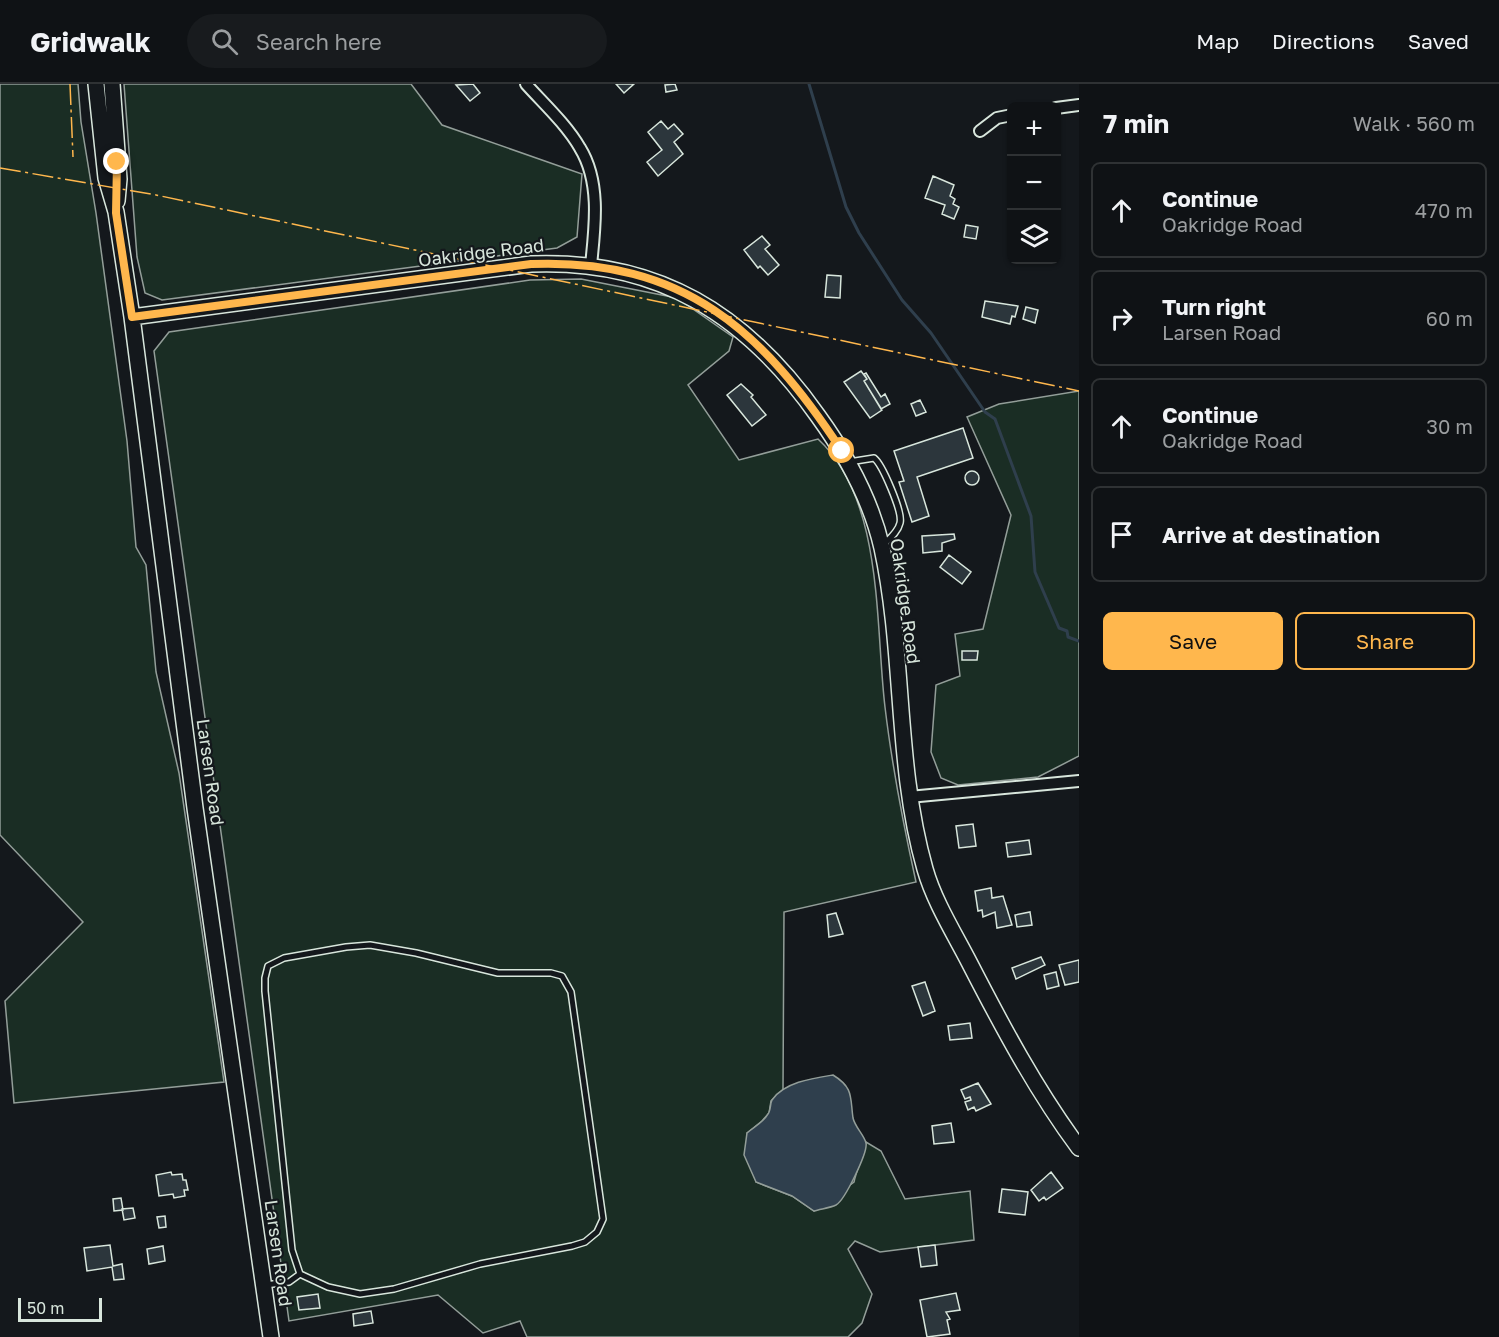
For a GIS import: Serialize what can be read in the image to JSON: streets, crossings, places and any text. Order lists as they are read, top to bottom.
{
  "streets": {
    "street": ["Oakridge Road", "Larsen Road"]
  },
  "crossings": [
    ["Oakridge Road", "Larsen Road"]
  ],
  "scale_bar": "50 m",
  "page": {
    "header": "Gridwalk",
    "search": "Search here",
    "nav": ["Map", "Directions", "Saved"],
    "heading": ["7 min", "Walk · 560 m"],
    "map_buttons": ["+", "−"],
    "list": [
      ["Continue", "Oakridge Road", "470 m"],
      ["Turn right", "Larsen Road", "60 m"],
      ["Continue", "Oakridge Road", "30 m"],
      "Arrive at destination"
    ],
    "buttons": ["Save", "Share"],
    "scale": "50 m"
  }
}
